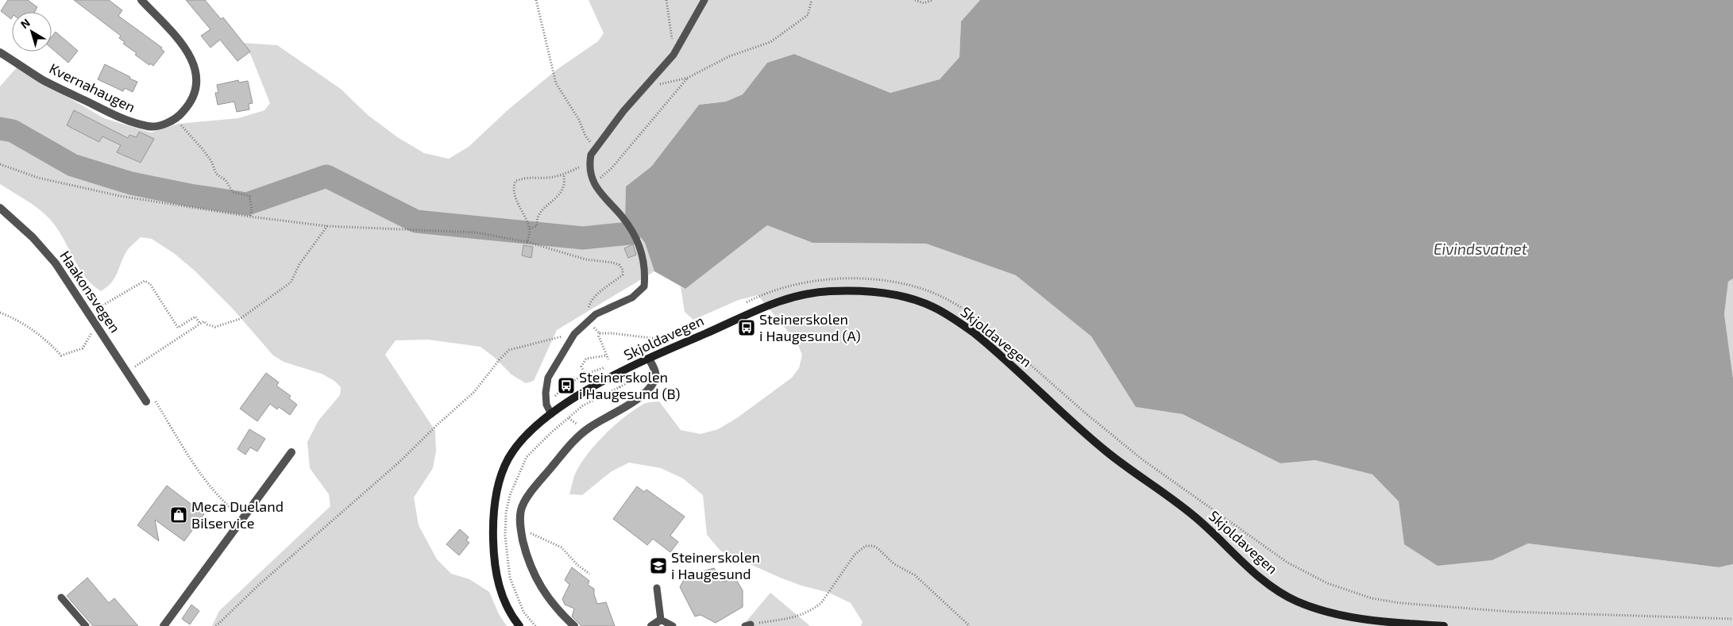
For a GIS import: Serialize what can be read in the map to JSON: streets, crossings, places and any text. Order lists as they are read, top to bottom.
{
  "streets": {
    "main road": ["Skjoldavegen"],
    "street": ["Kvernahaugen", "Haakonsvegen"]
  },
  "water": ["Eivindsvatnet"],
  "places": {
    "bus stop": ["Steinerskolen i Haugesund (A)", "Steinerskolen i Haugesund (B)"],
    "shop": ["Meca Dueland Bilservice"],
    "school or university": ["Steinerskolen i Haugesund"]
  },
  "north": "top left"
}
